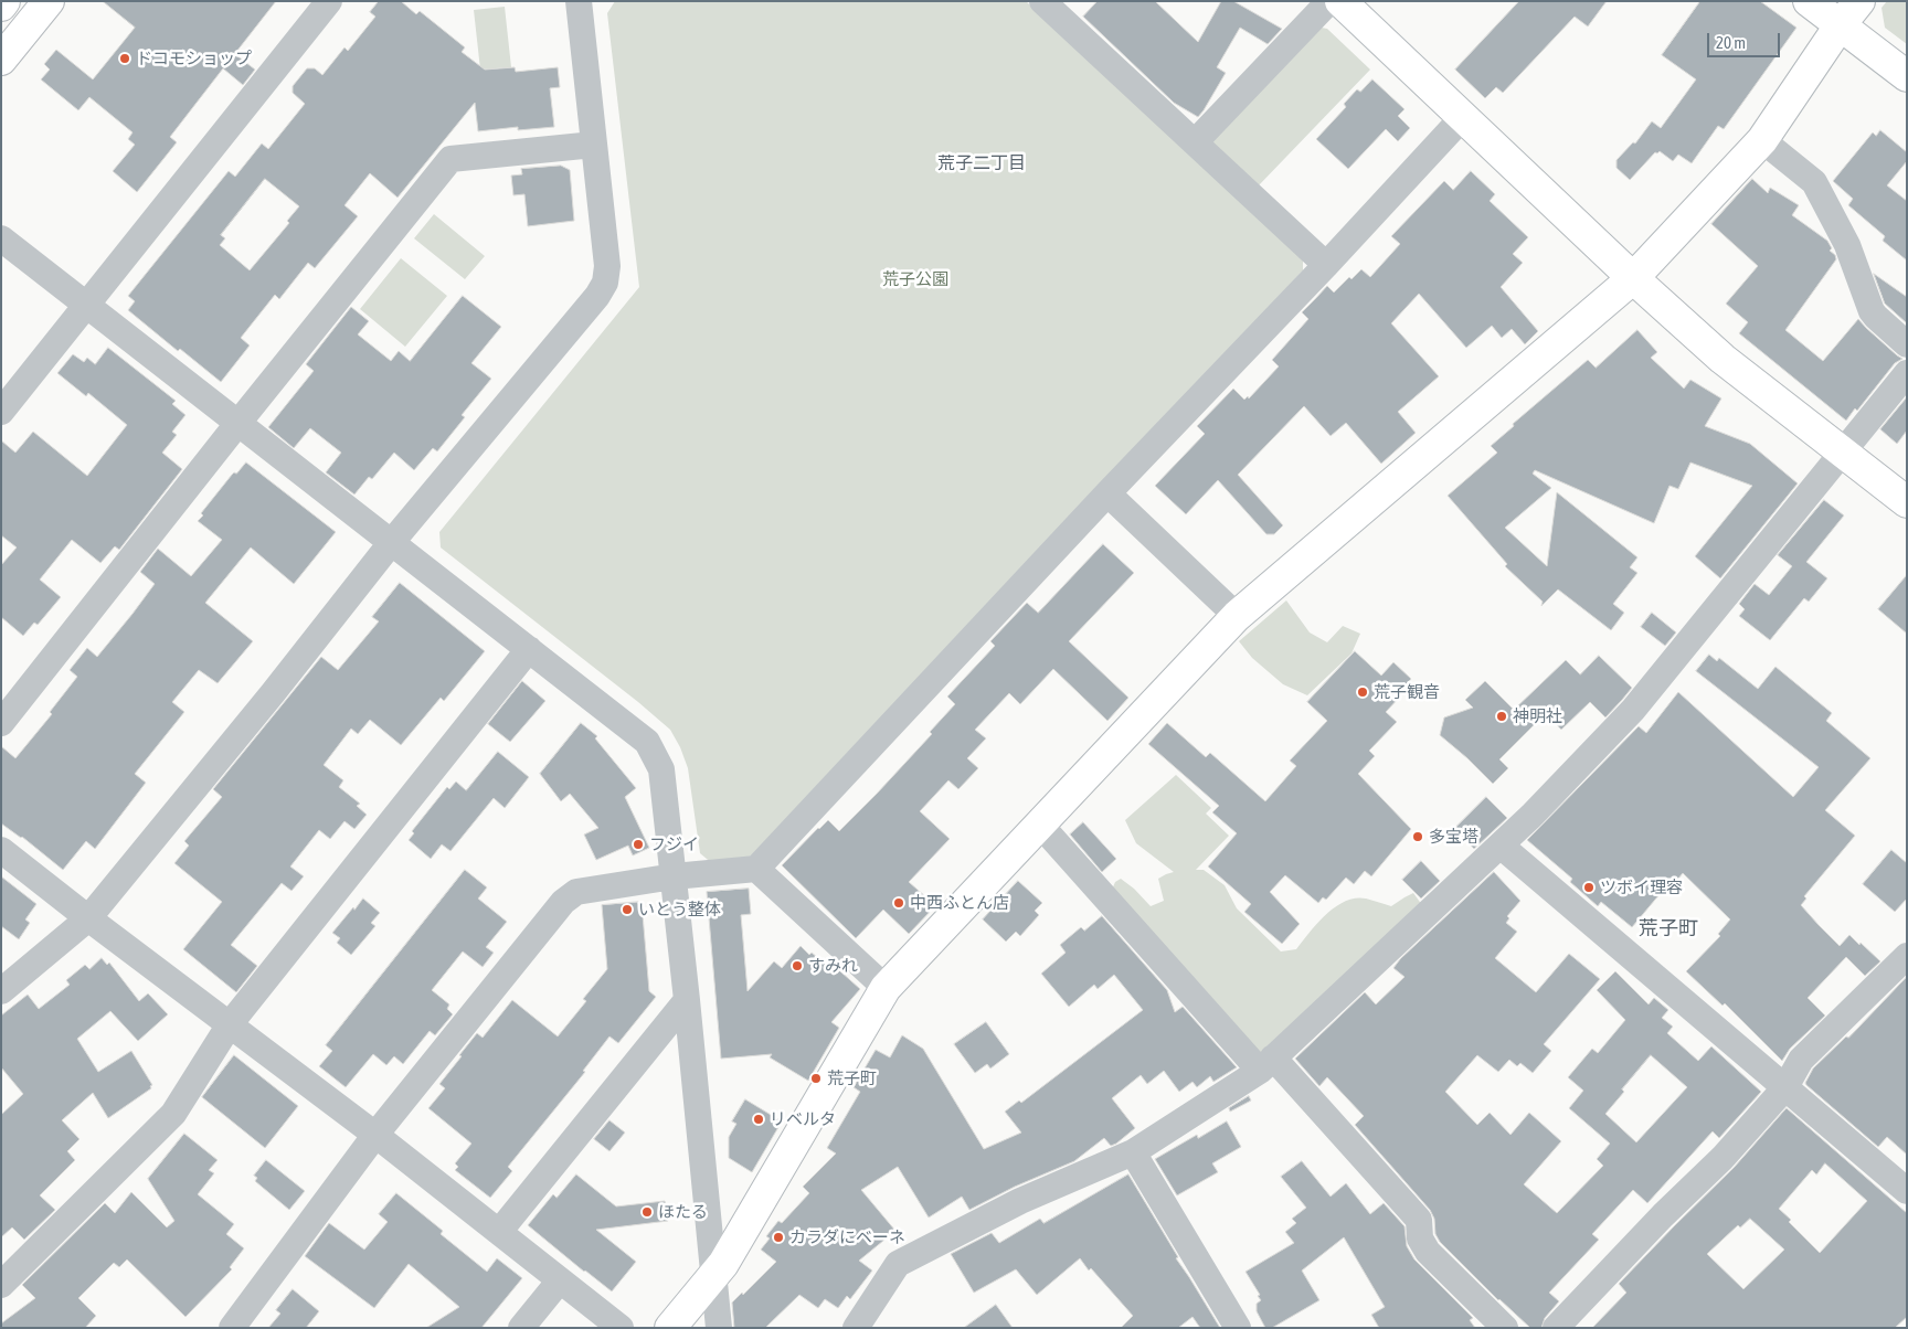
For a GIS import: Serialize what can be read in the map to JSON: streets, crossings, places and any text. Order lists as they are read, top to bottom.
{
  "districts": ["荒子二丁目", "荒子町"],
  "parks": ["荒子公園"],
  "places": [
    "ドコモショップ",
    "荒子観音",
    "神明社",
    "多宝塔",
    "フジイ",
    "ツボイ理容",
    "中西ふとん店",
    "いとう整体",
    "すみれ",
    "荒子町",
    "リベルタ",
    "ほたる",
    "カラダにベーネ"
  ],
  "scale_bar": "20 m"
}
